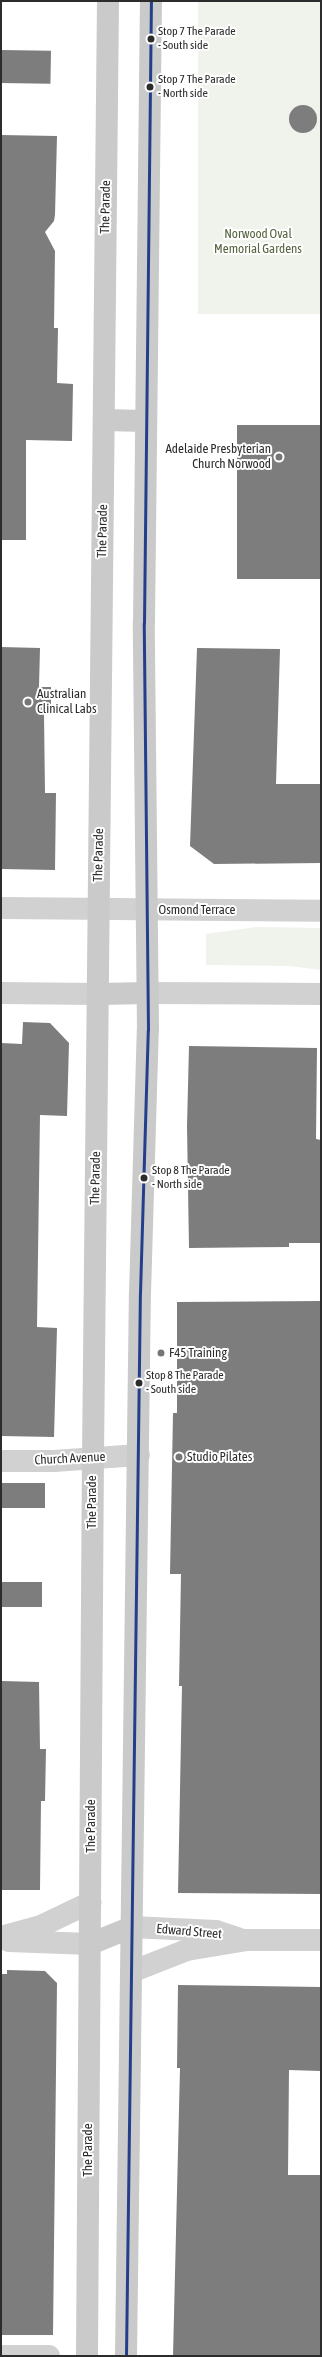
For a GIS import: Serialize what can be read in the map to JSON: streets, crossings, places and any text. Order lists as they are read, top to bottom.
{
  "streets": {
    "main road": ["The Parade"],
    "street": ["Osmond Terrace", "Church Avenue", "Edward Street"]
  },
  "crossings": [
    ["The Parade", "Osmond Terrace"],
    ["The Parade", "Church Avenue"]
  ],
  "parks": ["Norwood Oval Memorial Gardens"],
  "places": [
    "Stop 7 The Parade - South side",
    "Stop 7 The Parade - North side",
    "Adelaide Presbyterian Church Norwood",
    "Australian Clinical Labs",
    "Stop 8 The Parade - North side",
    "F45 Training",
    "Stop 8 The Parade - South side",
    "Studio Pilates"
  ]
}
